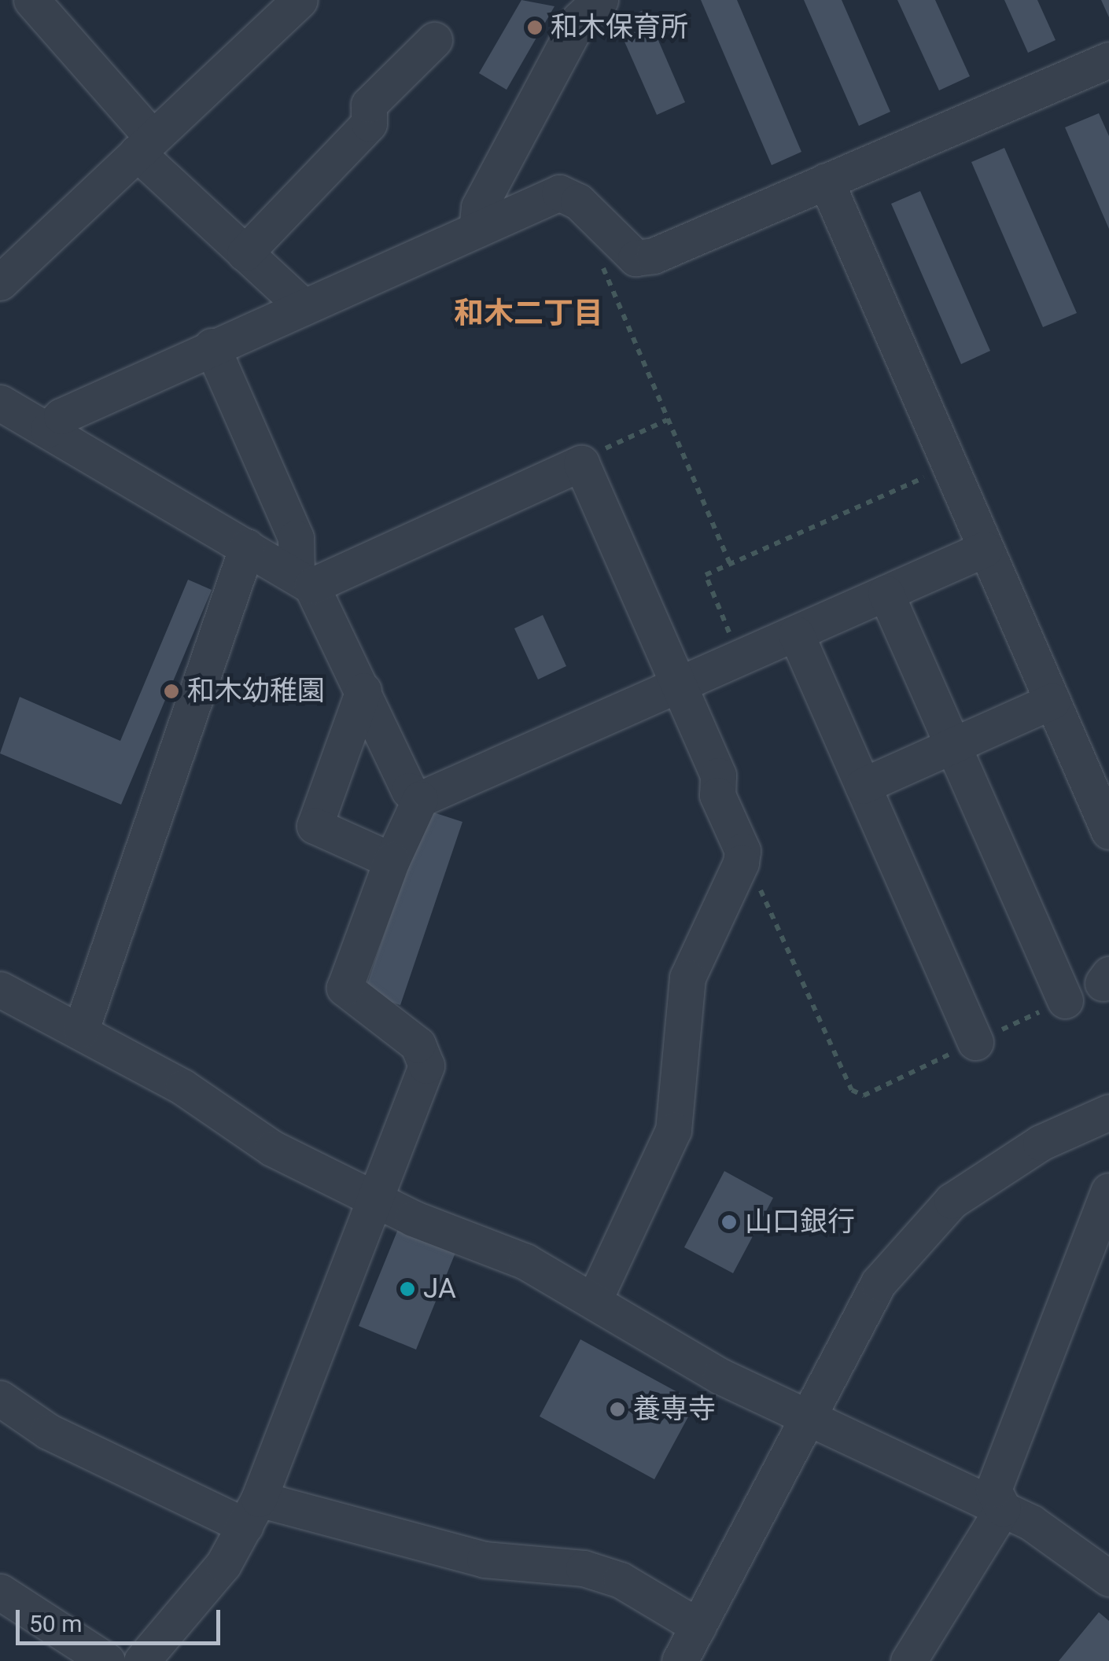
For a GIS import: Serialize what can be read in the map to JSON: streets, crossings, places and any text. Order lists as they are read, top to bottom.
{
  "districts": ["和木二丁目"],
  "places": [
    "和木保育所",
    "和木幼稚園",
    "山口銀行",
    "JA",
    "養専寺"
  ],
  "scale_bar": "50 m"
}
